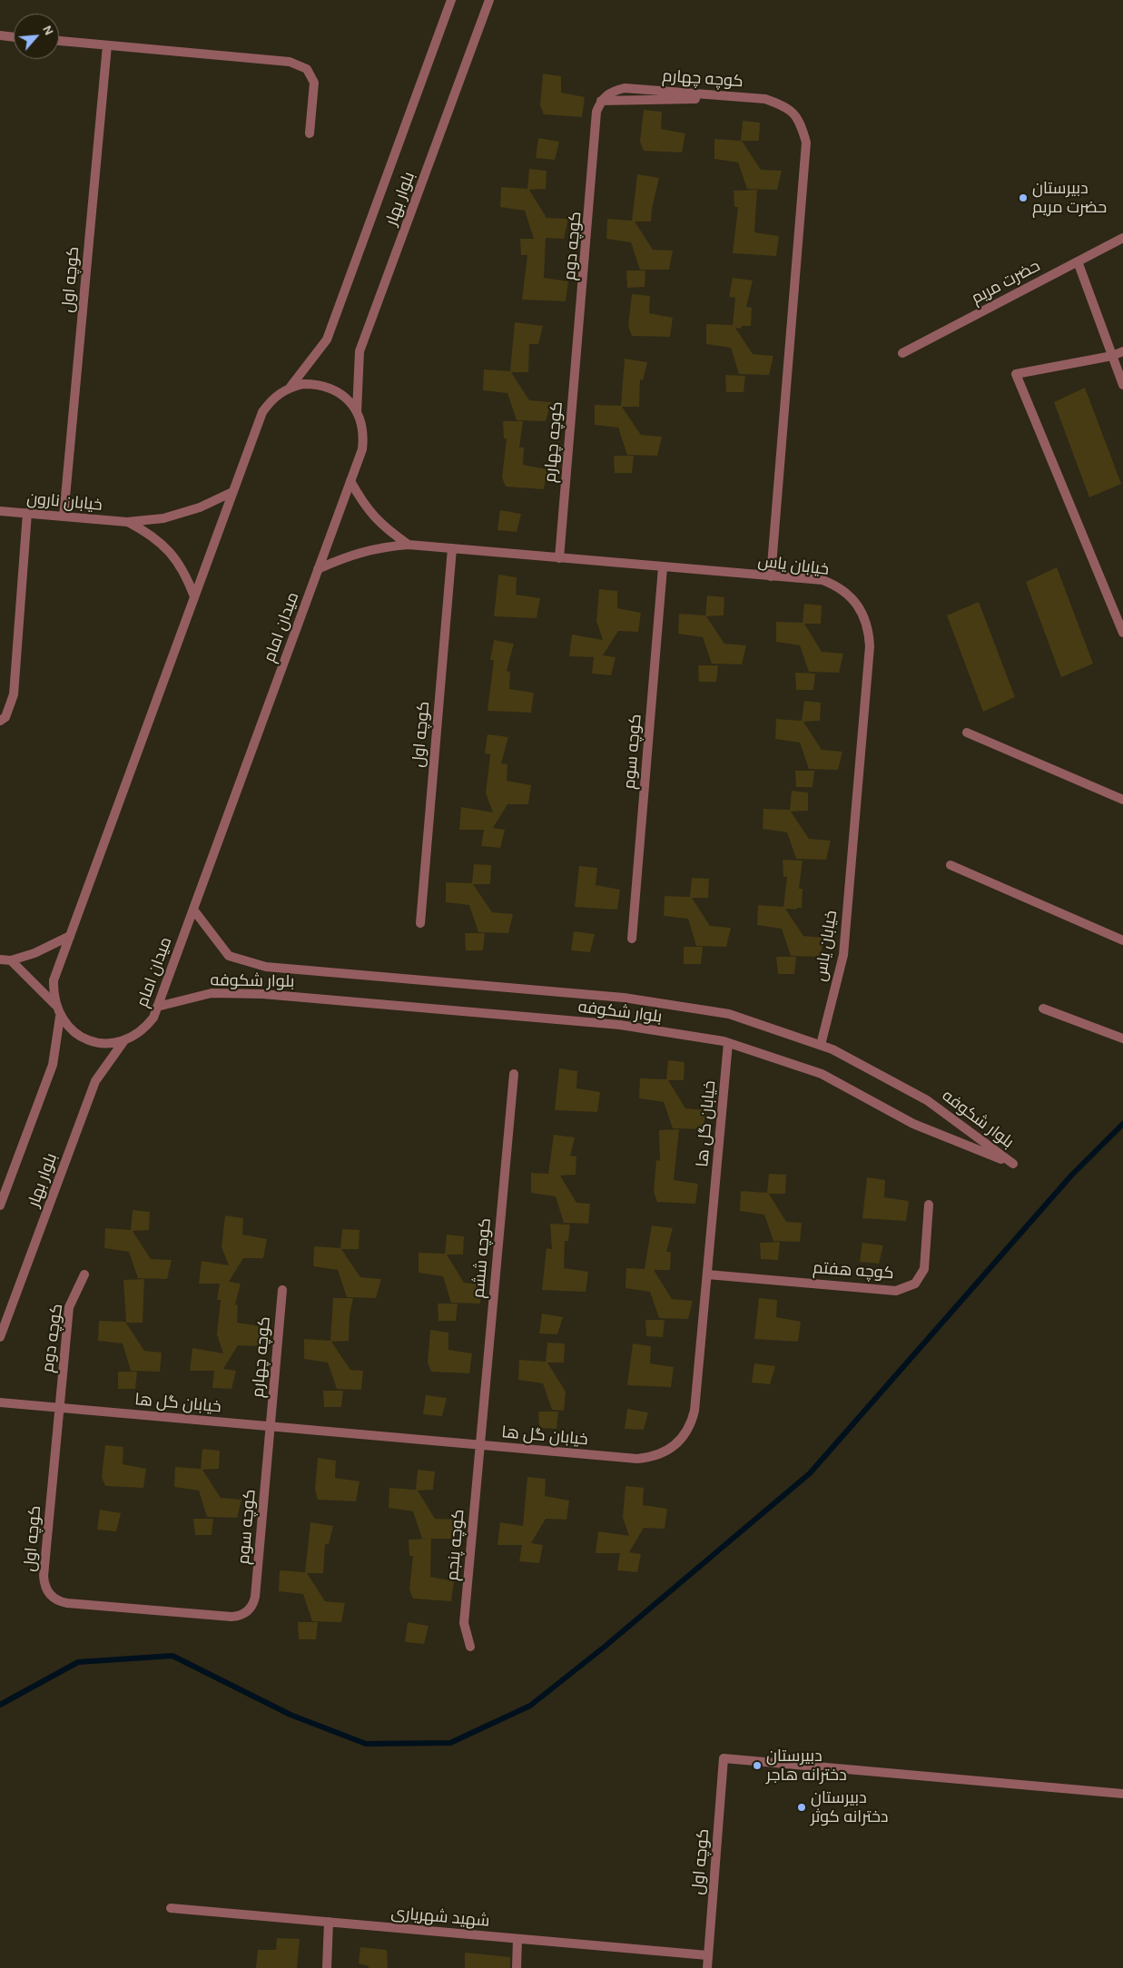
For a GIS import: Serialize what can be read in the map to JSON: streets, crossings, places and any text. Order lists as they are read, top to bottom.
{
  "streets": {
    "street": [
      "کوچه چهارم",
      "بلوار بهار",
      "کوچه دوم",
      "کوچه اول",
      "حضرت مریم",
      "خیابان نارون",
      "خیابان یاس",
      "میدان امام",
      "کوچه سوم",
      "بلوار شکوفه",
      "خیابان گل ها",
      "کوچه ششم",
      "کوچه هفتم",
      "کوچه پنجم",
      "شهید شهریاری"
    ]
  },
  "crossings": [
    ["کوچه چهارم", "خیابان یاس"],
    ["کوچه چهارم", "کوچه سوم"],
    ["کوچه چهارم", "خیابان گل ها"],
    ["بلوار بهار", "میدان امام"],
    ["کوچه دوم", "کوچه اول"],
    ["کوچه دوم", "خیابان گل ها"],
    ["کوچه اول", "خیابان نارون"],
    ["کوچه اول", "خیابان یاس"],
    ["کوچه اول", "کوچه سوم"],
    ["کوچه اول", "خیابان گل ها"],
    ["کوچه اول", "شهید شهریاری"],
    ["خیابان یاس", "میدان امام"],
    ["خیابان یاس", "کوچه سوم"],
    ["خیابان یاس", "بلوار شکوفه"],
    ["میدان امام", "بلوار شکوفه"],
    ["کوچه سوم", "خیابان گل ها"],
    ["بلوار شکوفه", "خیابان گل ها"],
    ["خیابان گل ها", "کوچه ششم"],
    ["خیابان گل ها", "کوچه هفتم"],
    ["خیابان گل ها", "کوچه پنجم"],
    ["کوچه ششم", "کوچه پنجم"]
  ],
  "places": ["دبیرستان حضرت مریم", "دبیرستان دخترانه هاجر", "دبیرستان دخترانه کوثر"],
  "north": "top right"
}
